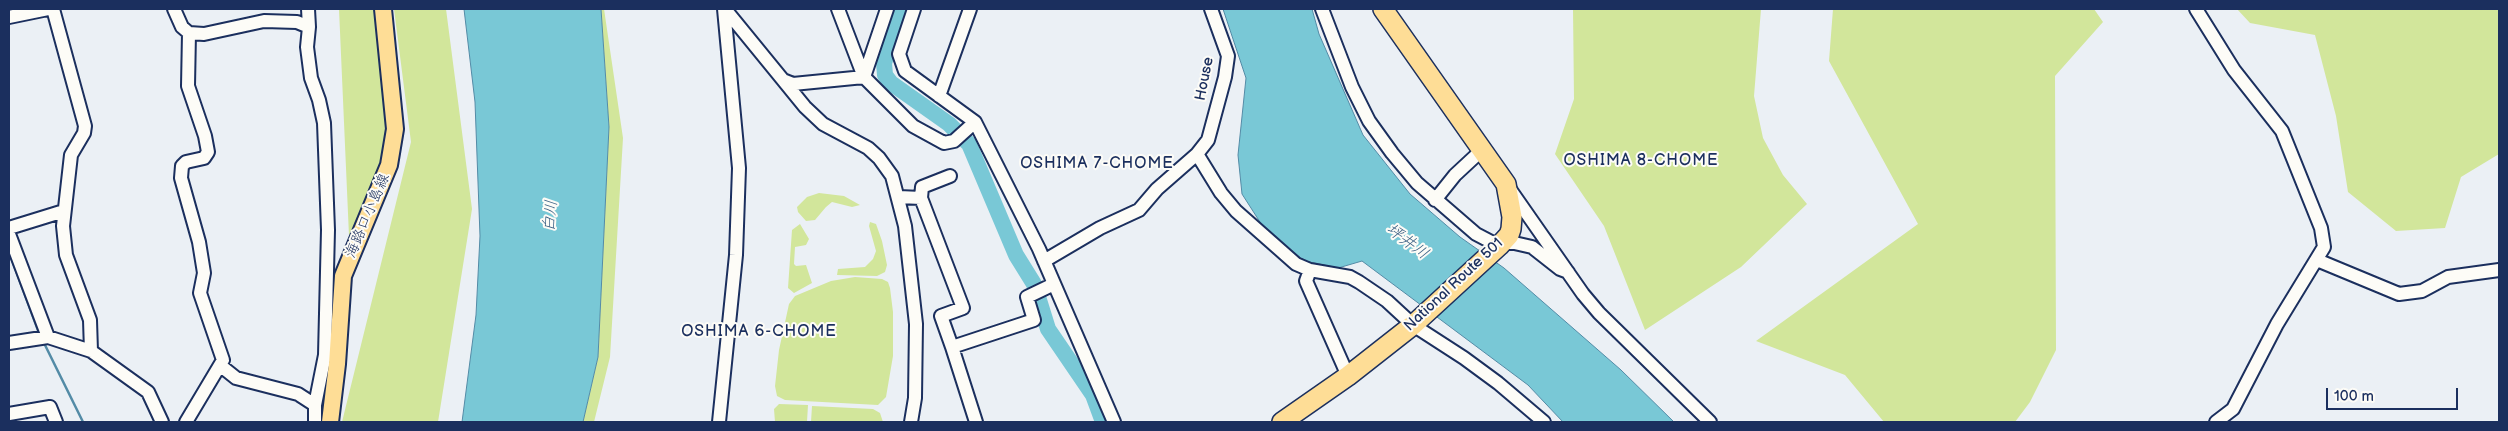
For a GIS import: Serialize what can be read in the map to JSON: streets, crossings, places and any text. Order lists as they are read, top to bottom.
{
  "streets": {
    "highway": ["National Route 501"],
    "main road": ["海路口小島線"],
    "street": ["House"]
  },
  "districts": ["OSHIMA 8-CHOME", "OSHIMA 7-CHOME", "OSHIMA 6-CHOME"],
  "water": ["白川", "坪井川"],
  "scale_bar": "100 m"
}
